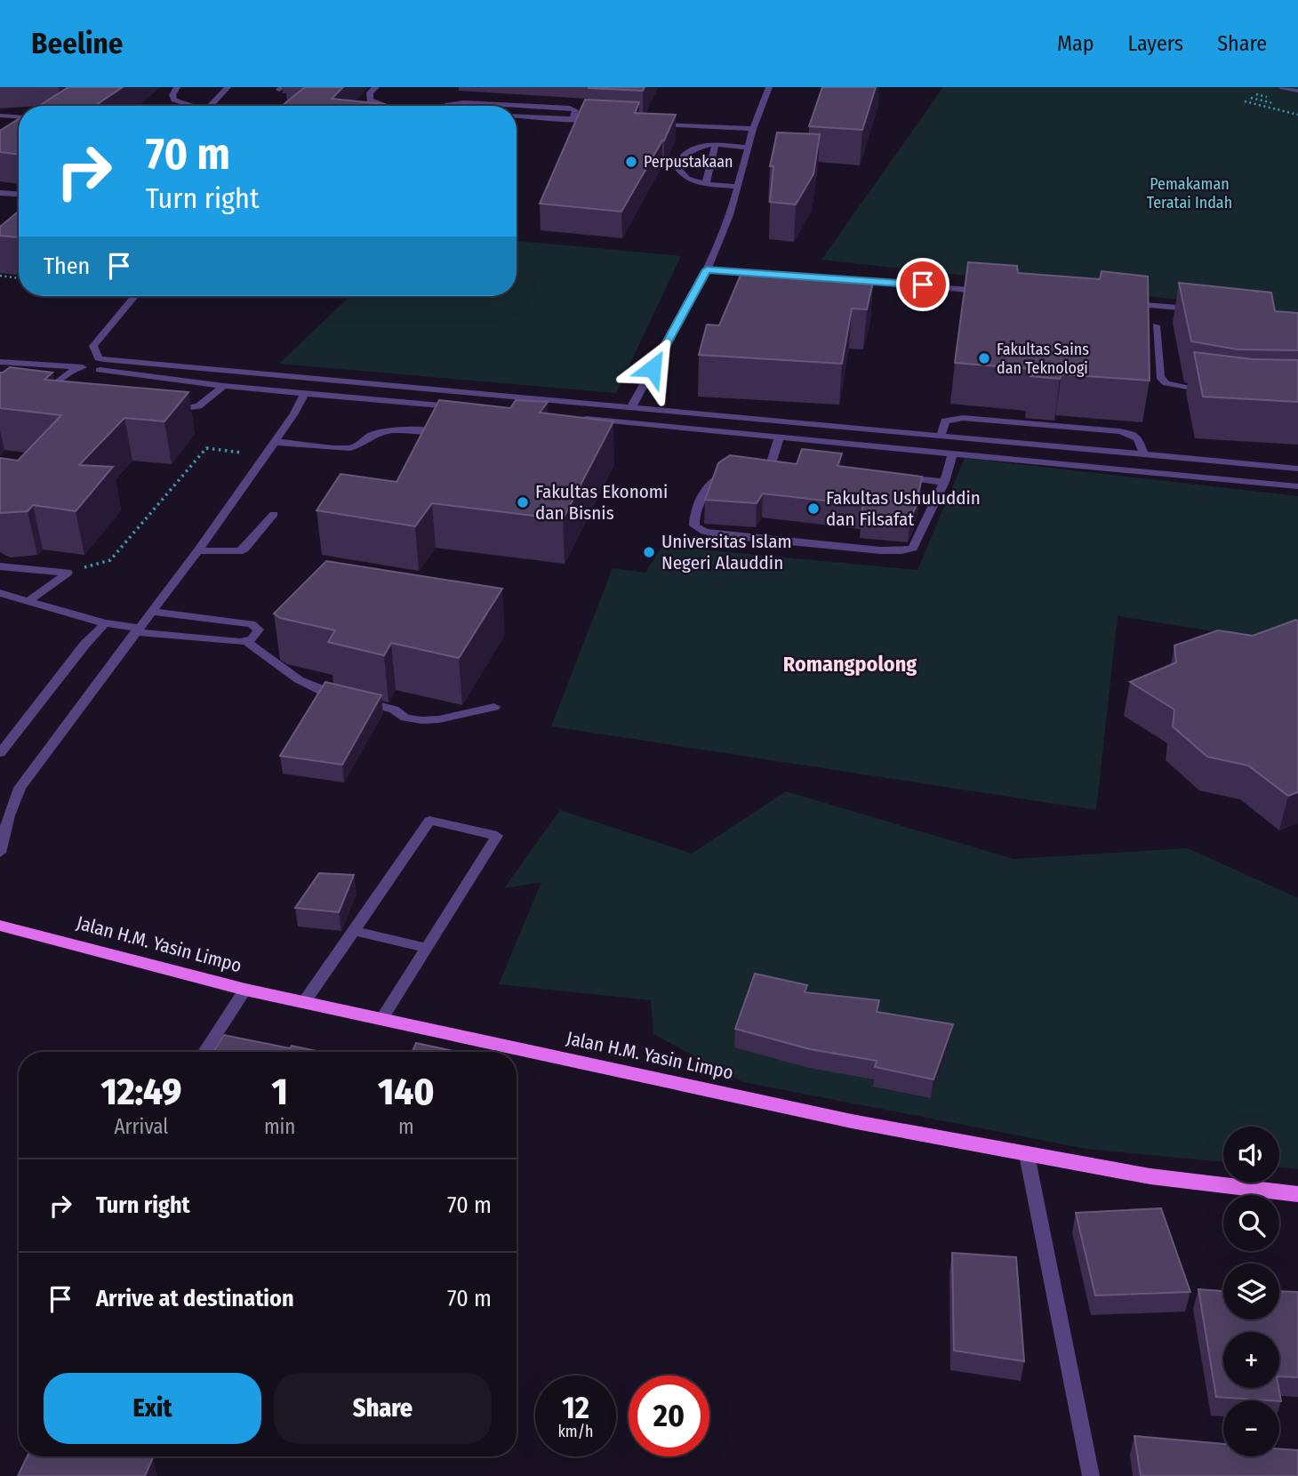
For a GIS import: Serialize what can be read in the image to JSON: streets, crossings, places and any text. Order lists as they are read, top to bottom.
{
  "streets": {
    "main road": ["Jalan H.M. Yasin Limpo"]
  },
  "districts": ["Romangpolong"],
  "parks": ["Pemakaman Teratai Indah"],
  "places": [
    "Perpustakaan",
    "Fakultas Sains dan Teknologi",
    "Fakultas Ekonomi dan Bisnis",
    "Fakultas Ushuluddin dan Filsafat",
    "Universitas Islam Negeri Alauddin"
  ],
  "page": {
    "header": "Beeline",
    "nav": ["Map", "Layers", "Share"],
    "turn": ["70 m", "Turn right"],
    "then": "Then",
    "eta": [
      "12:49",
      "Arrival",
      "1",
      "min",
      "140",
      "m"
    ],
    "map_buttons": ["+", "−"],
    "list": [
      {
        "name": "Turn right",
        "value": "70 m"
      },
      {
        "name": "Arrive at destination",
        "value": "70 m"
      }
    ],
    "buttons": ["Exit", "Share"],
    "speed": "12 km/h",
    "limit": "20"
  }
}
